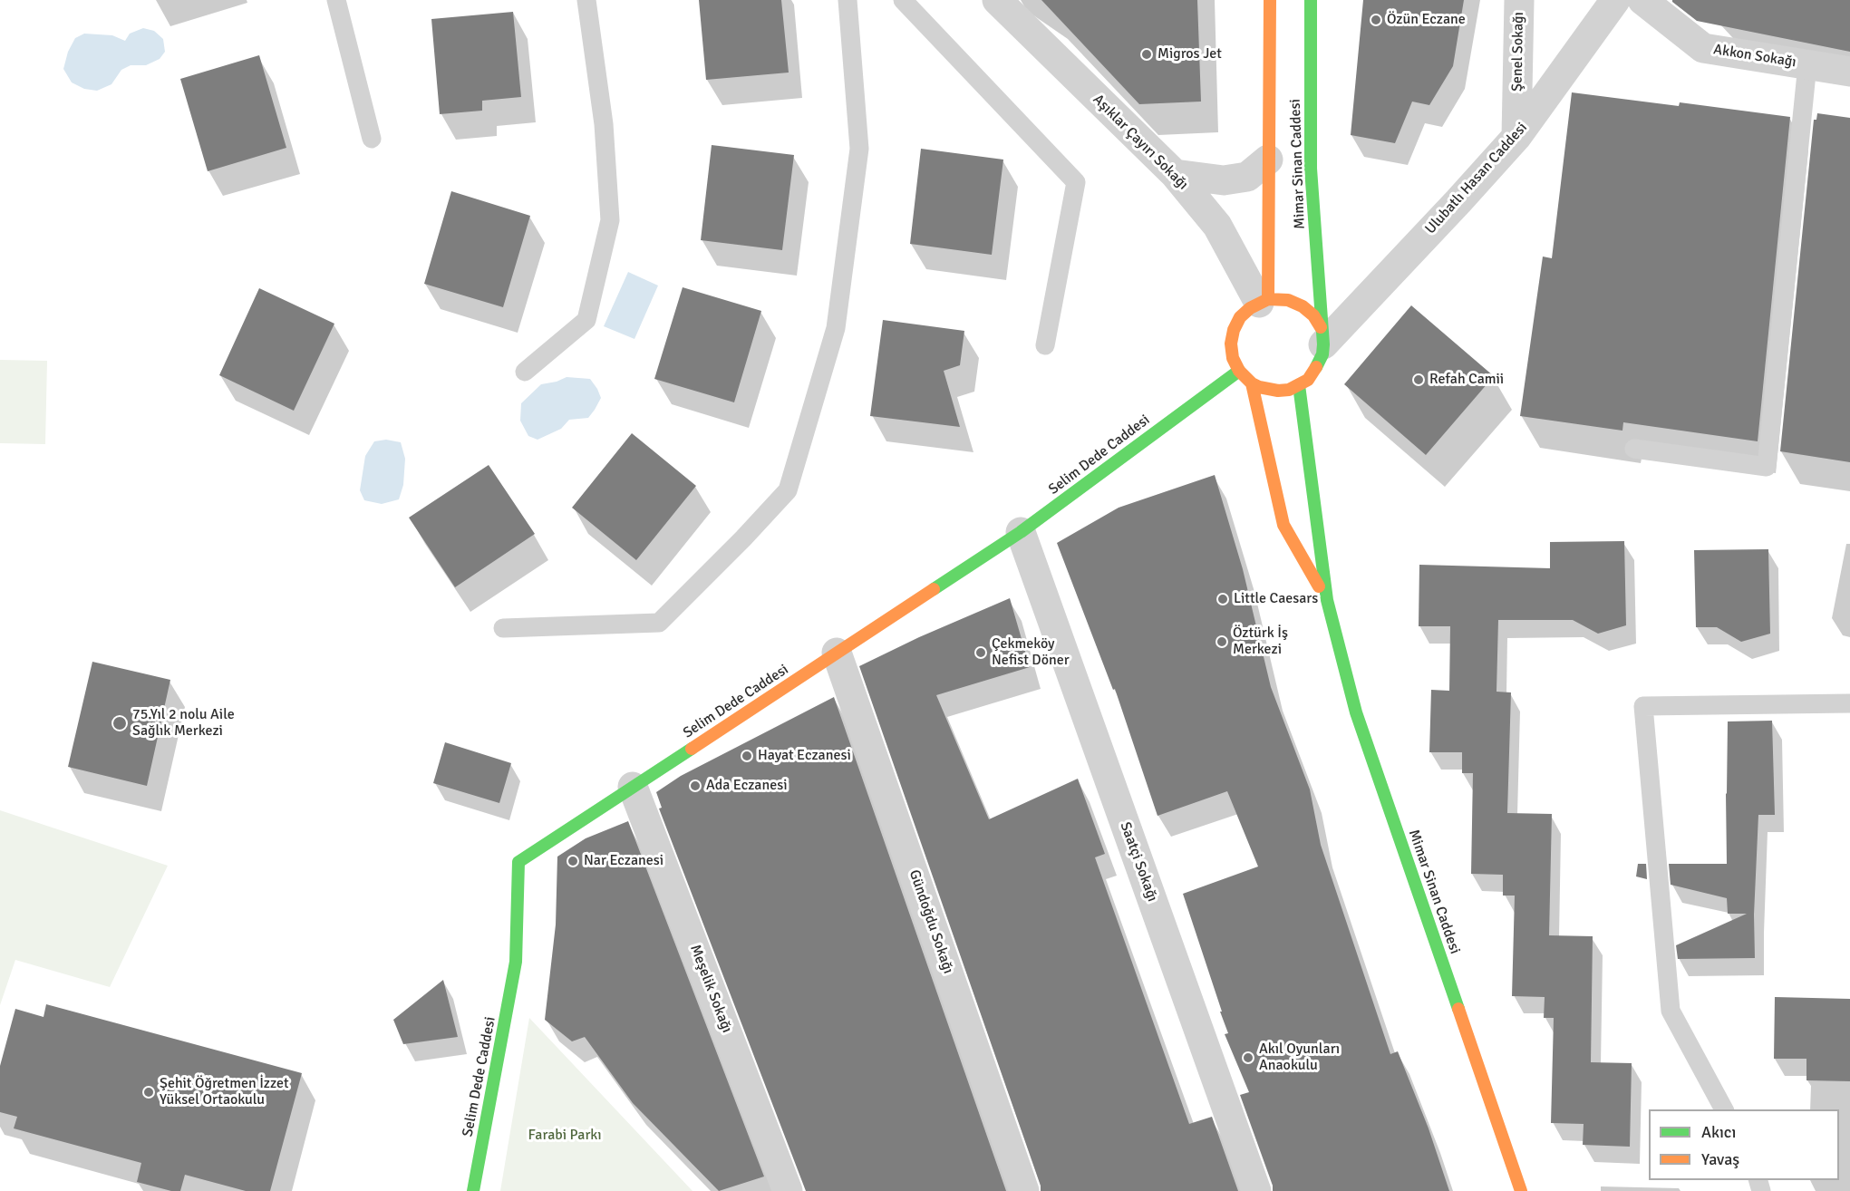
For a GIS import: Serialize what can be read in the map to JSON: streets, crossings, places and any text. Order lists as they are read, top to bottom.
{
  "streets": {
    "main road": ["Mimar Sinan Caddesi", "Selim Dede Caddesi"],
    "street": [
      "Şenel Sokağı",
      "Akkon Sokağı",
      "Aşıklar Çayırı Sokağı",
      "Ulubatlı Hasan Caddesi",
      "Saatçi Sokağı",
      "Gündoğdu Sokağı",
      "Meşelik Sokağı"
    ]
  },
  "crossings": [
    ["Şenel Sokağı", "Ulubatlı Hasan Caddesi"],
    ["Aşıklar Çayırı Sokağı", "Mimar Sinan Caddesi"],
    ["Aşıklar Çayırı Sokağı", "Ulubatlı Hasan Caddesi"],
    ["Aşıklar Çayırı Sokağı", "Selim Dede Caddesi"],
    ["Mimar Sinan Caddesi", "Ulubatlı Hasan Caddesi"],
    ["Mimar Sinan Caddesi", "Selim Dede Caddesi"],
    ["Ulubatlı Hasan Caddesi", "Selim Dede Caddesi"],
    ["Selim Dede Caddesi", "Saatçi Sokağı"],
    ["Selim Dede Caddesi", "Gündoğdu Sokağı"],
    ["Selim Dede Caddesi", "Meşelik Sokağı"]
  ],
  "parks": ["Farabi Parkı"],
  "places": [
    "Özün Eczane",
    "Migros Jet",
    "Refah Camii",
    "Little Caesars",
    "Öztürk İş Merkezi",
    "Çekmeköy Nefist Döner",
    "75.Yıl 2 nolu Aile Sağlık Merkezi",
    "Hayat Eczanesi",
    "Ada Eczanesi",
    "Nar Eczanesi",
    "Akıl Oyunları Anaokulu",
    "Şehit Öğretmen İzzet Yüksel Ortaokulu"
  ],
  "legend": ["Akıcı", "Yavaş"]
}
